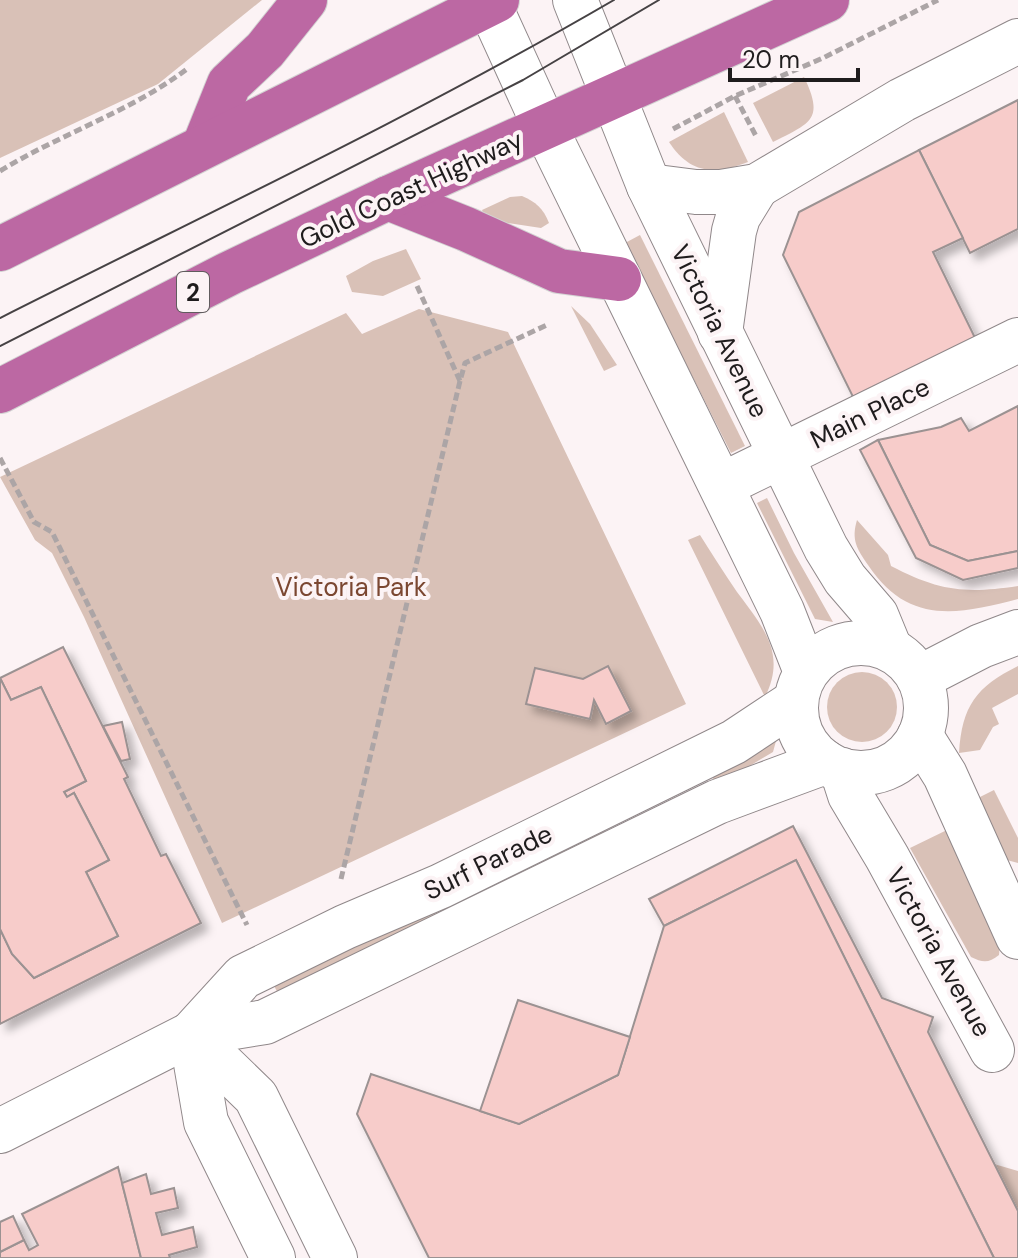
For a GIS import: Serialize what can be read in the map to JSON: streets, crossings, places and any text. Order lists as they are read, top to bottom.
{
  "streets": {
    "highway": ["Gold Coast Highway", "2"],
    "street": ["Victoria Avenue", "Main Place", "Surf Parade"]
  },
  "crossings": [
    ["Gold Coast Highway", "Victoria Avenue"],
    ["Victoria Avenue", "Main Place"],
    ["Victoria Avenue", "Surf Parade"]
  ],
  "parks": ["Victoria Park"],
  "scale_bar": "20 m"
}
